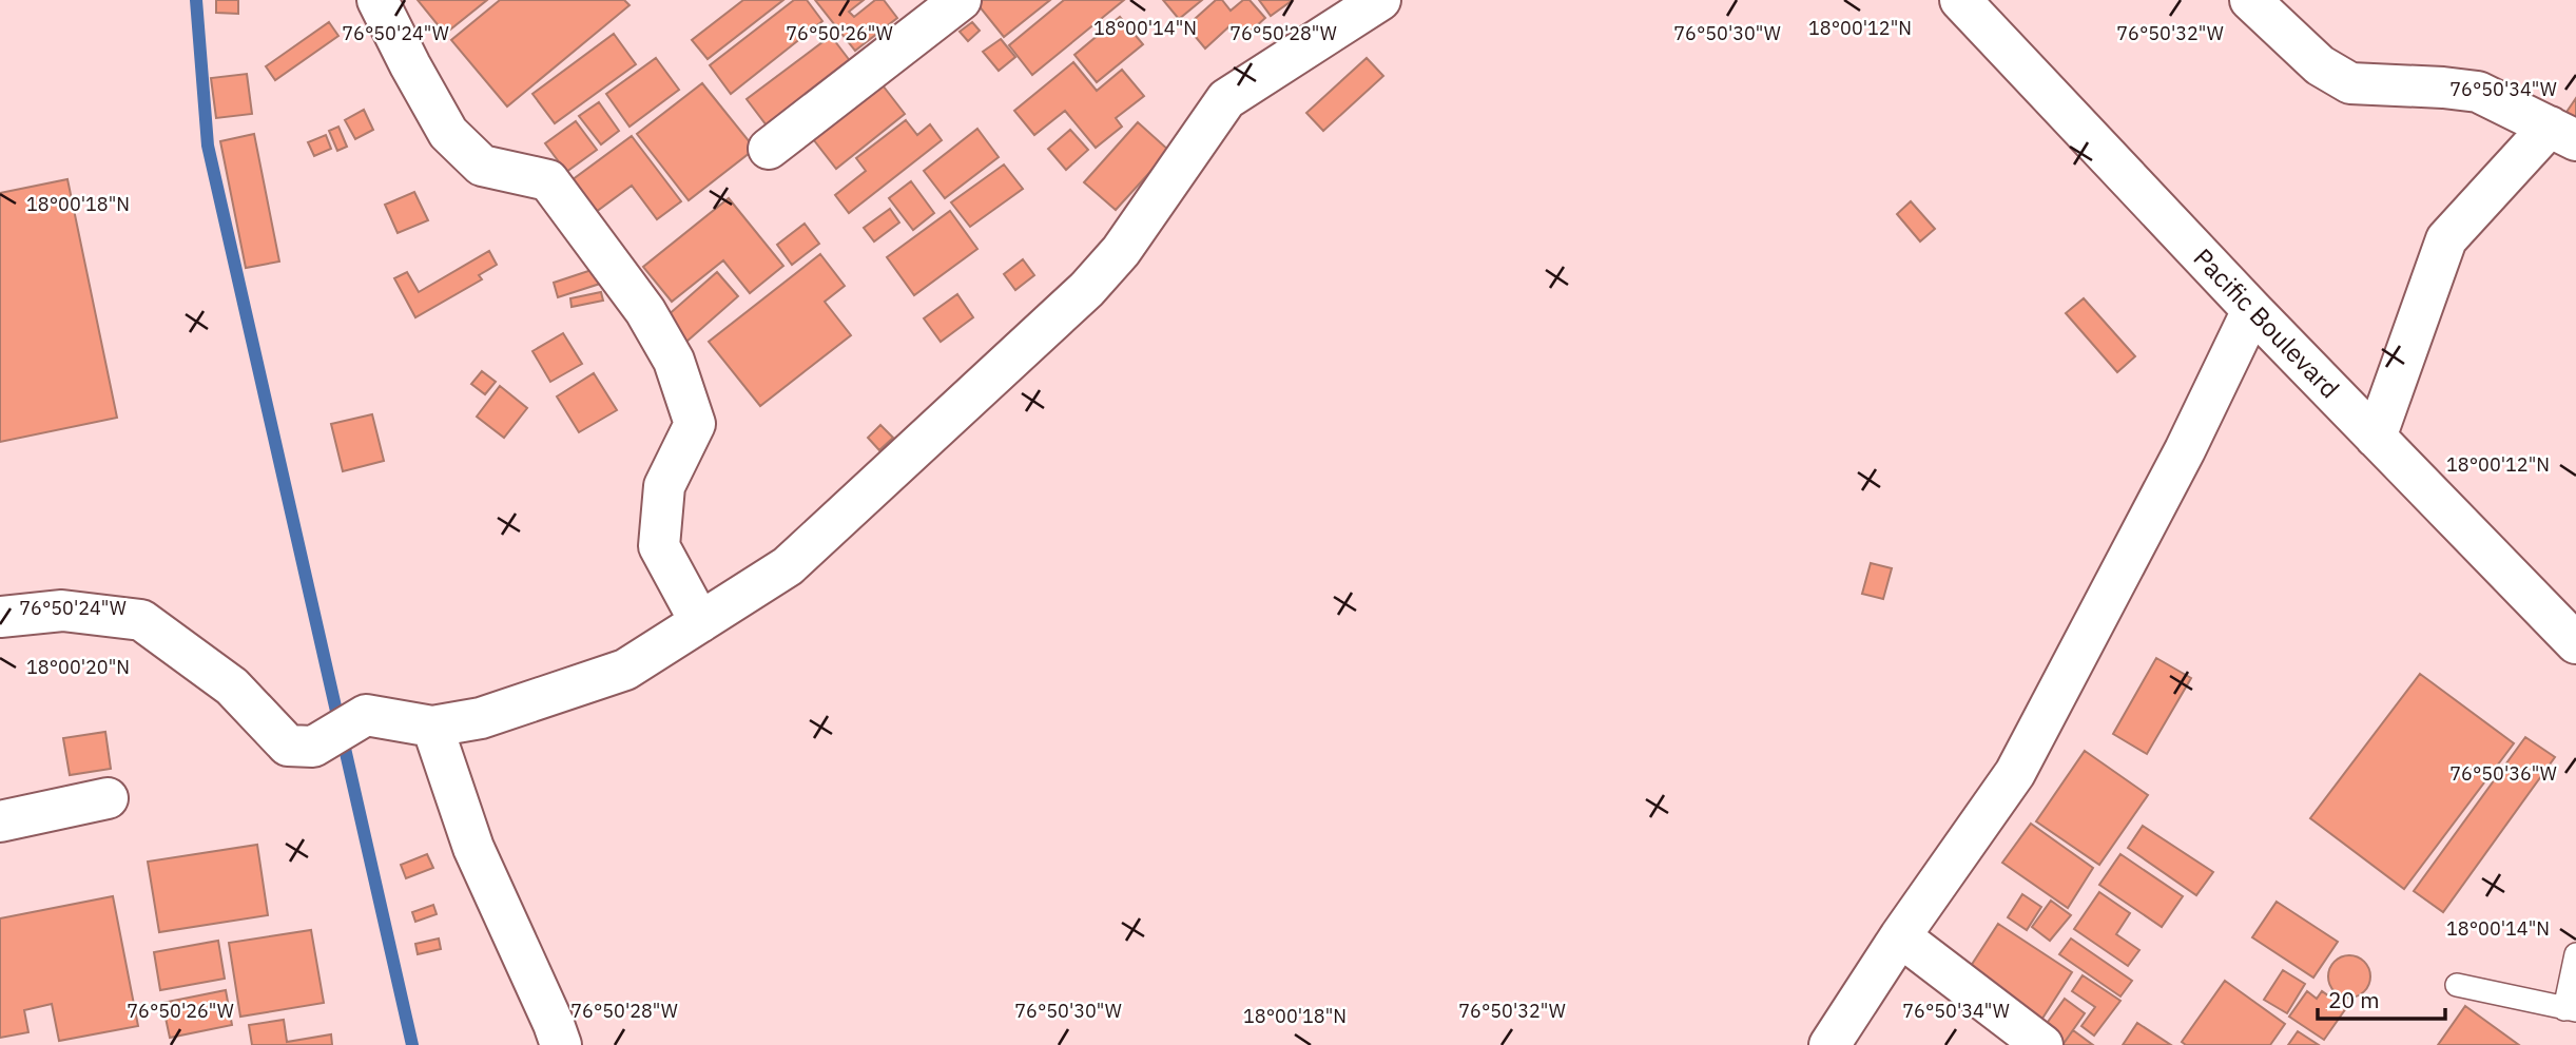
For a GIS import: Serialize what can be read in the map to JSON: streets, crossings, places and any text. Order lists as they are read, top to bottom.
{
  "streets": {
    "street": ["Pacific Boulevard"]
  },
  "scale_bar": "20 m",
  "coordinates": [
    "18°00'14\"N",
    "18°00'12\"N",
    "76°50'24\"W",
    "76°50'26\"W",
    "76°50'28\"W",
    "76°50'30\"W",
    "76°50'32\"W",
    "76°50'34\"W",
    "18°00'18\"N",
    "18°00'20\"N",
    "76°50'36\"W"
  ]
}
